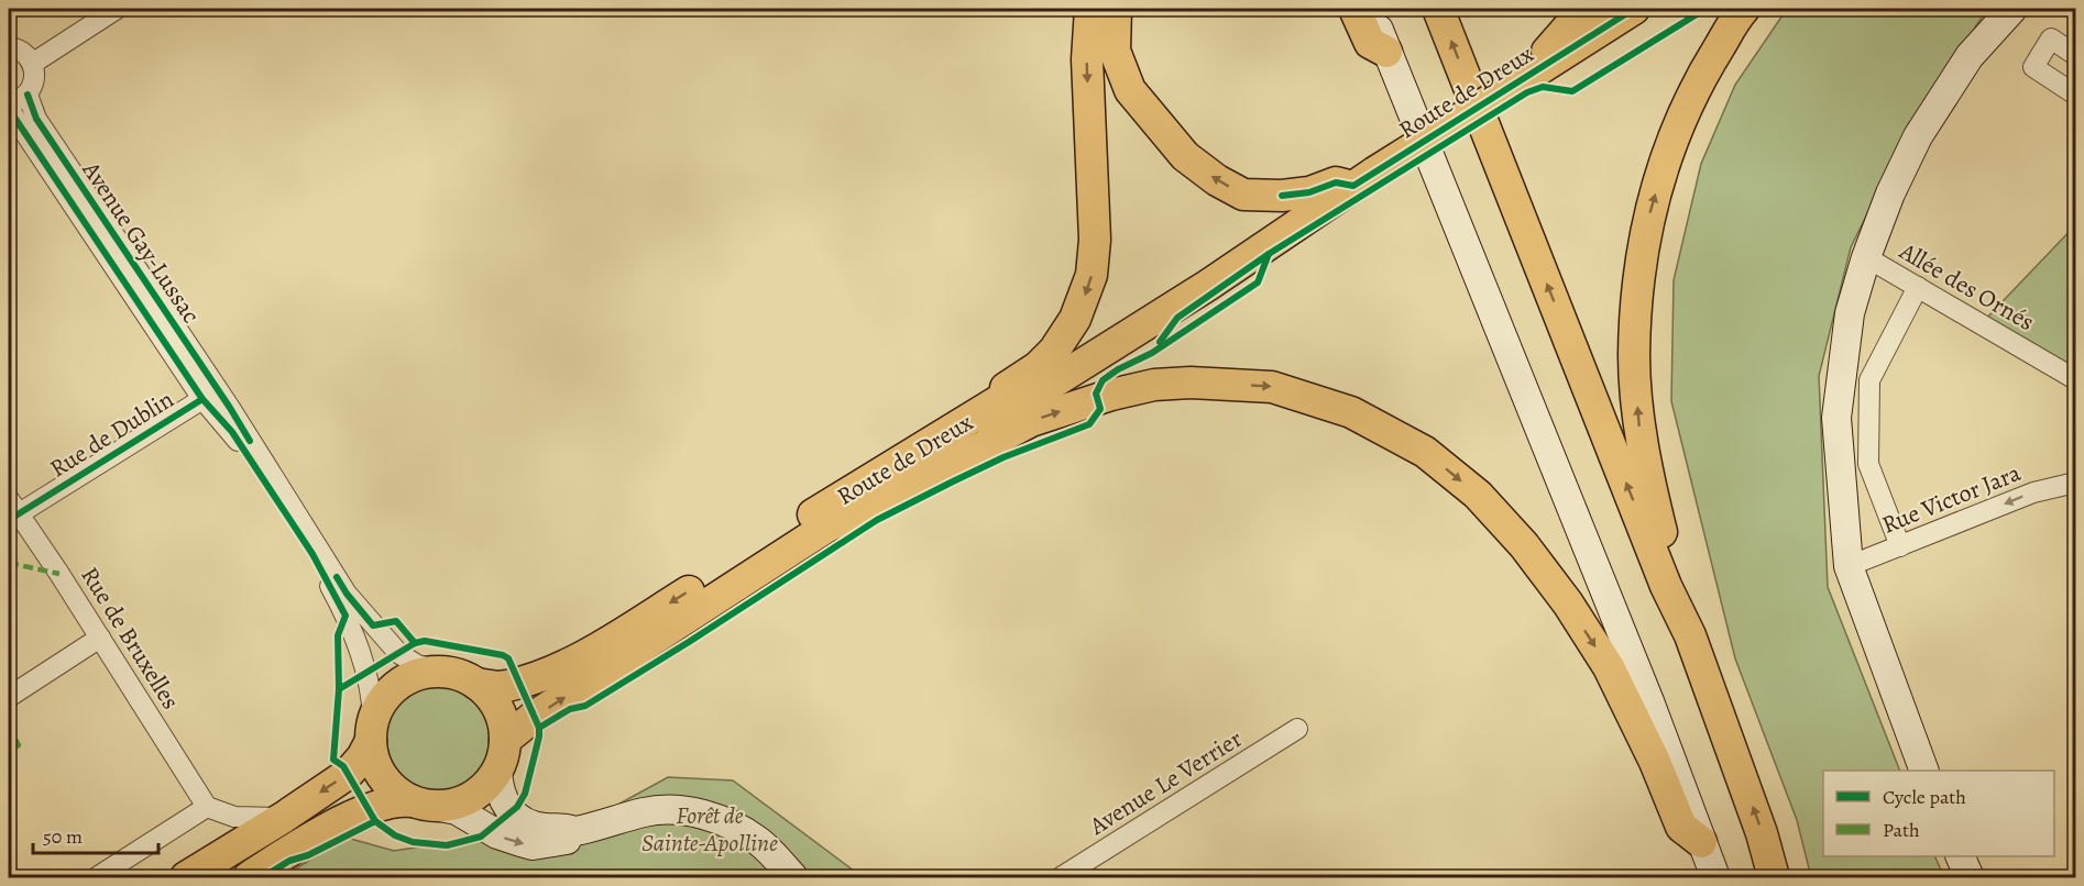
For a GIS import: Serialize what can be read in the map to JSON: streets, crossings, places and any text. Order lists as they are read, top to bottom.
{
  "streets": {
    "main road": ["Route de Dreux"],
    "street": [
      "Avenue Gay-Lussac",
      "Allée des Ornés",
      "Rue de Dublin",
      "Rue Victor Jara",
      "Rue de Bruxelles",
      "Avenue Le Verrier"
    ]
  },
  "crossings": [
    ["Route de Dreux", "Avenue Gay-Lussac"],
    ["Avenue Gay-Lussac", "Rue de Dublin"],
    ["Rue de Dublin", "Rue de Bruxelles"]
  ],
  "one_way": ["Rue Victor Jara"],
  "parks": ["Forêt de Sainte-Apolline"],
  "legend": ["Cycle path", "Path"],
  "scale_bar": "50 m"
}
